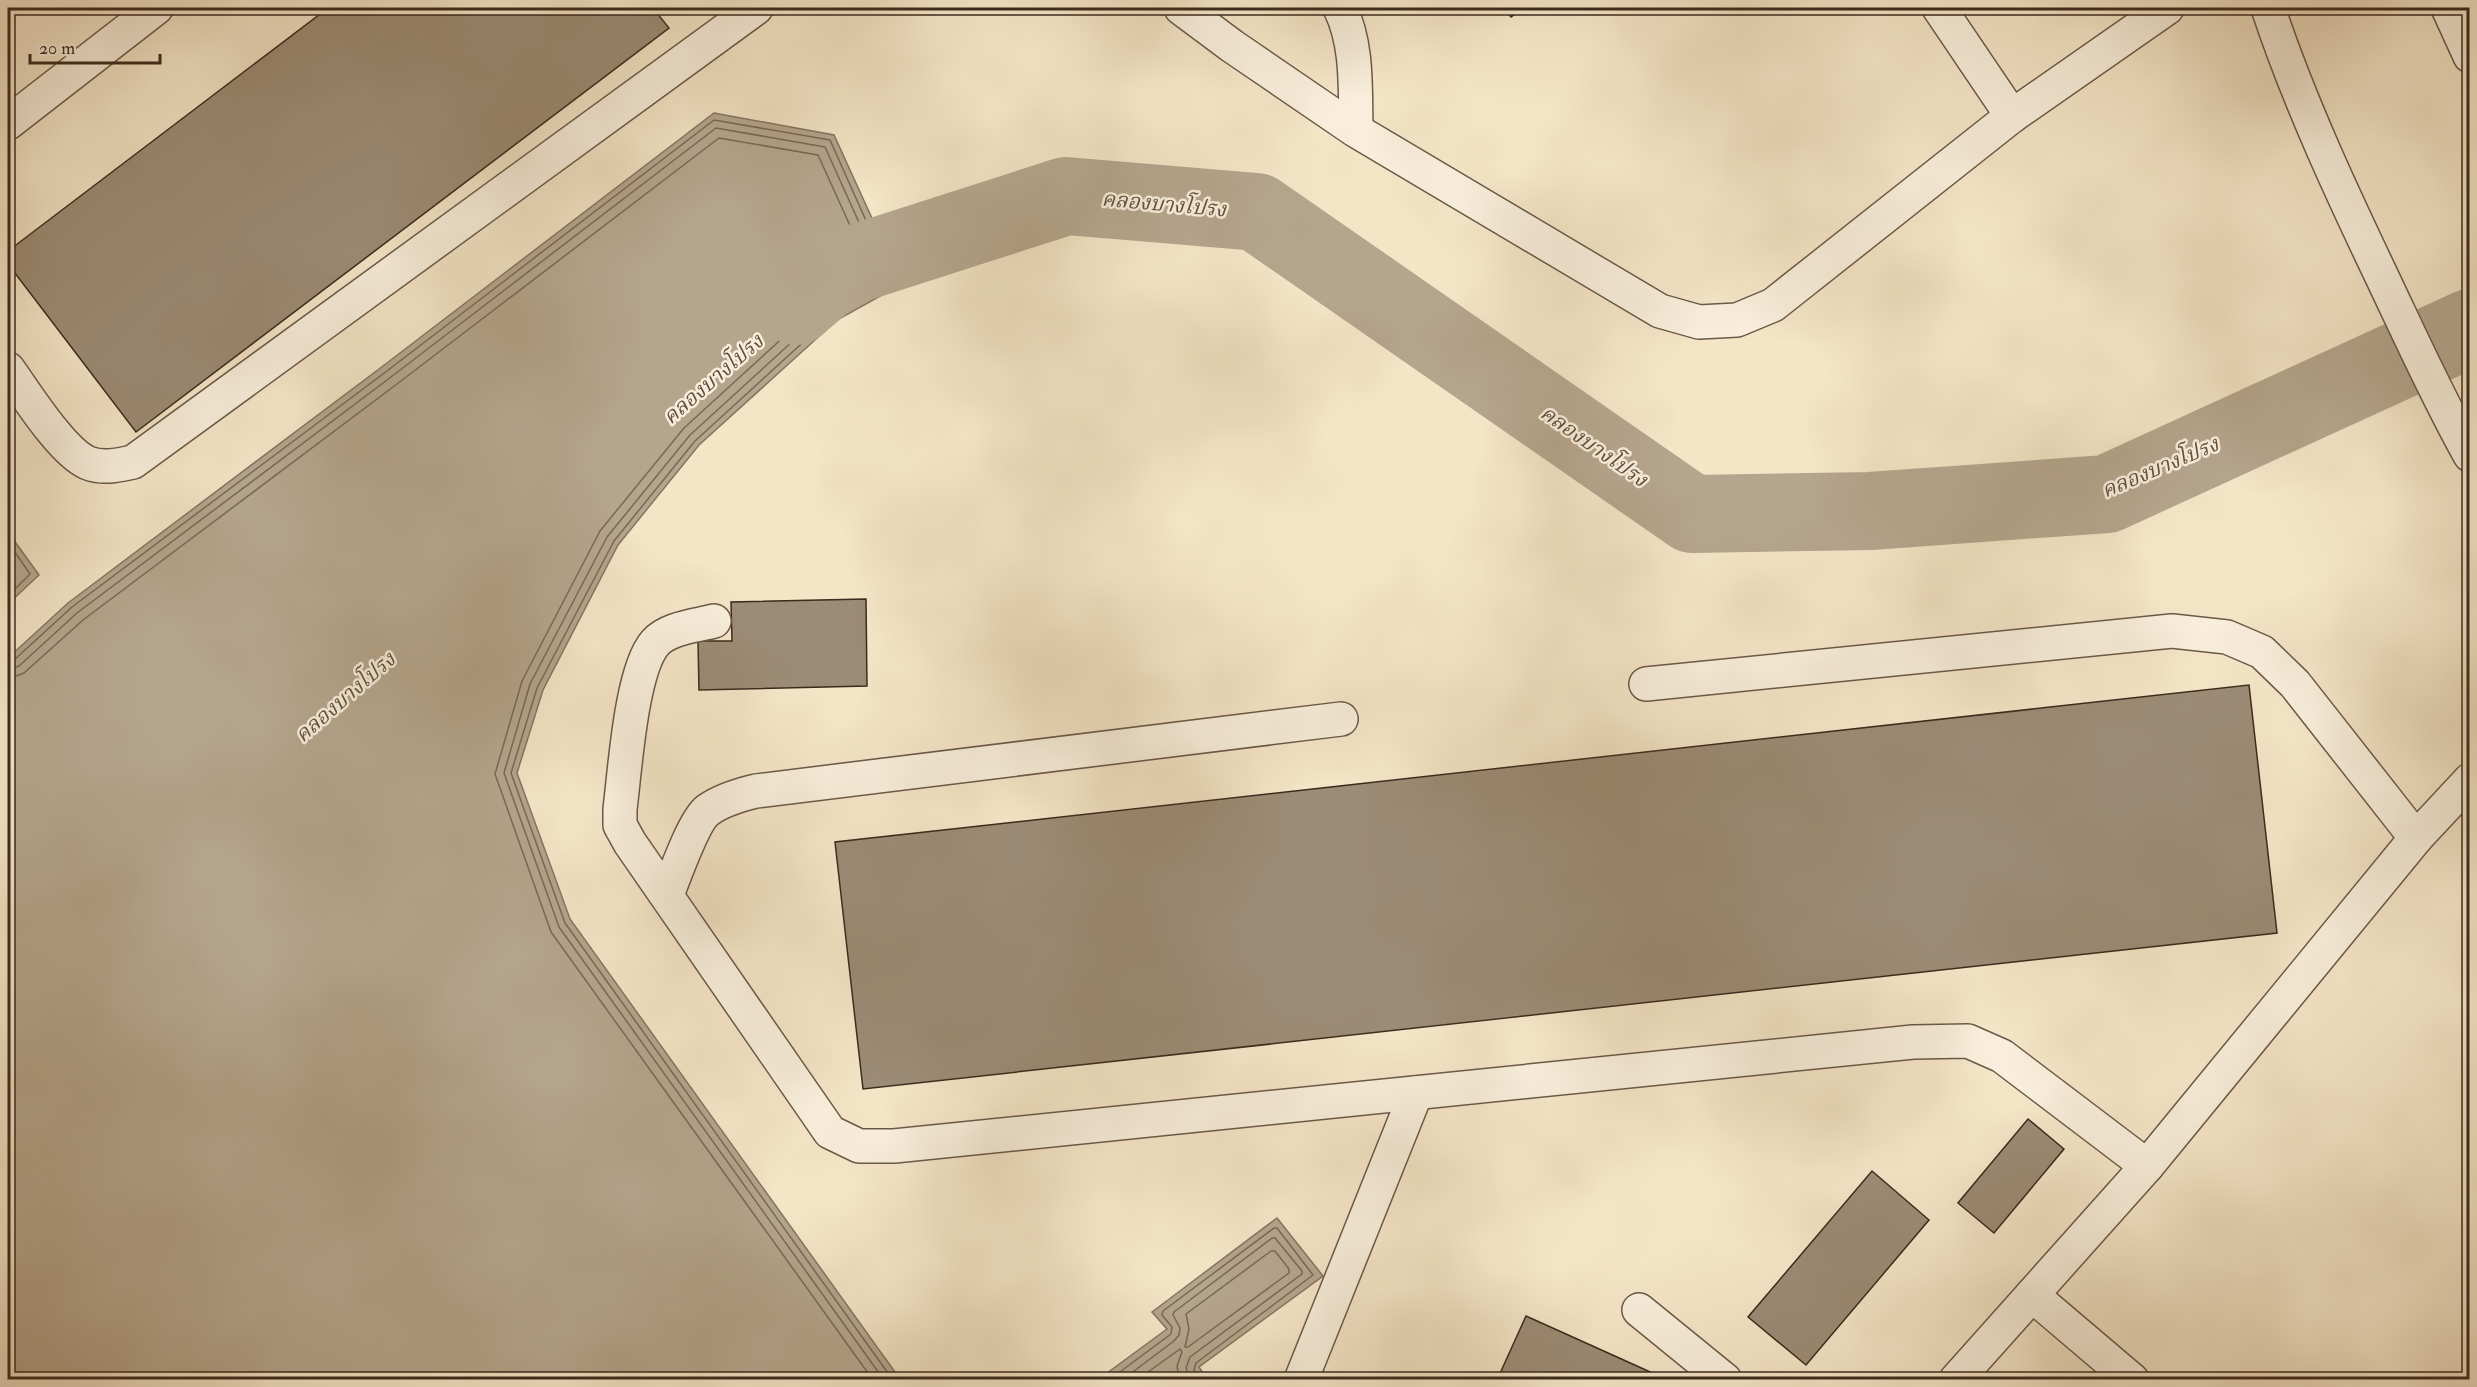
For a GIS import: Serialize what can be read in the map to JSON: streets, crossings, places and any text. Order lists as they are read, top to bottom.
{
  "water": ["คลองบางโปรง"],
  "scale_bar": "20 m"
}
